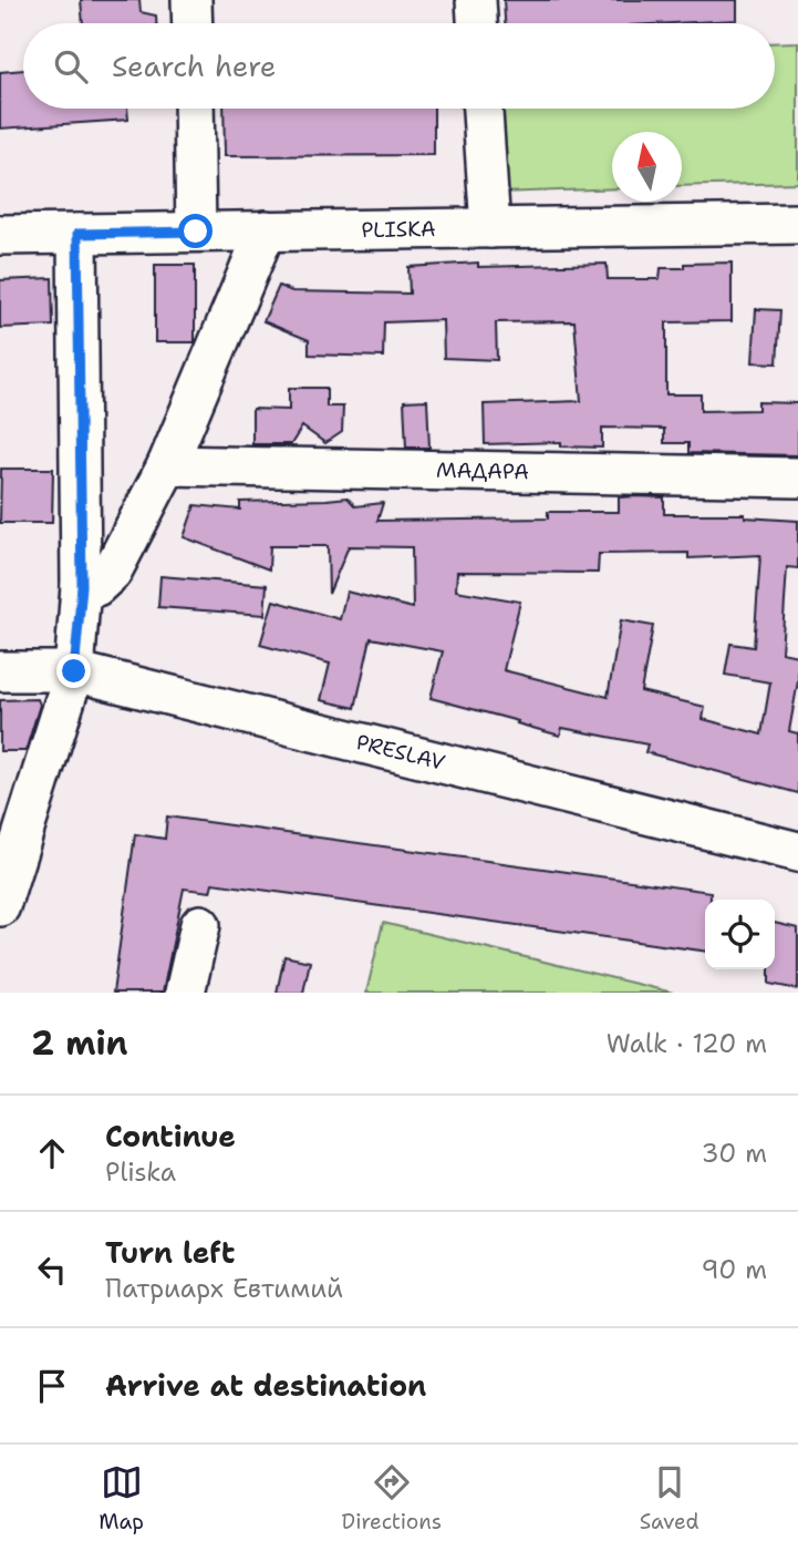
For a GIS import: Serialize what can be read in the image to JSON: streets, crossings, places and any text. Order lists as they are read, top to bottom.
{
  "streets": {
    "street": ["PLISKA", "МАДАРА", "PRESLAV"]
  },
  "north": "top",
  "page": {
    "search": "Search here",
    "heading": ["2 min", "Walk · 120 m"],
    "list": [
      ["Continue", "Pliska", "30 m"],
      ["Turn left", "Патриарх Евтимий", "90 m"],
      "Arrive at destination"
    ],
    "nav": ["Map", "Directions", "Saved"]
  }
}
